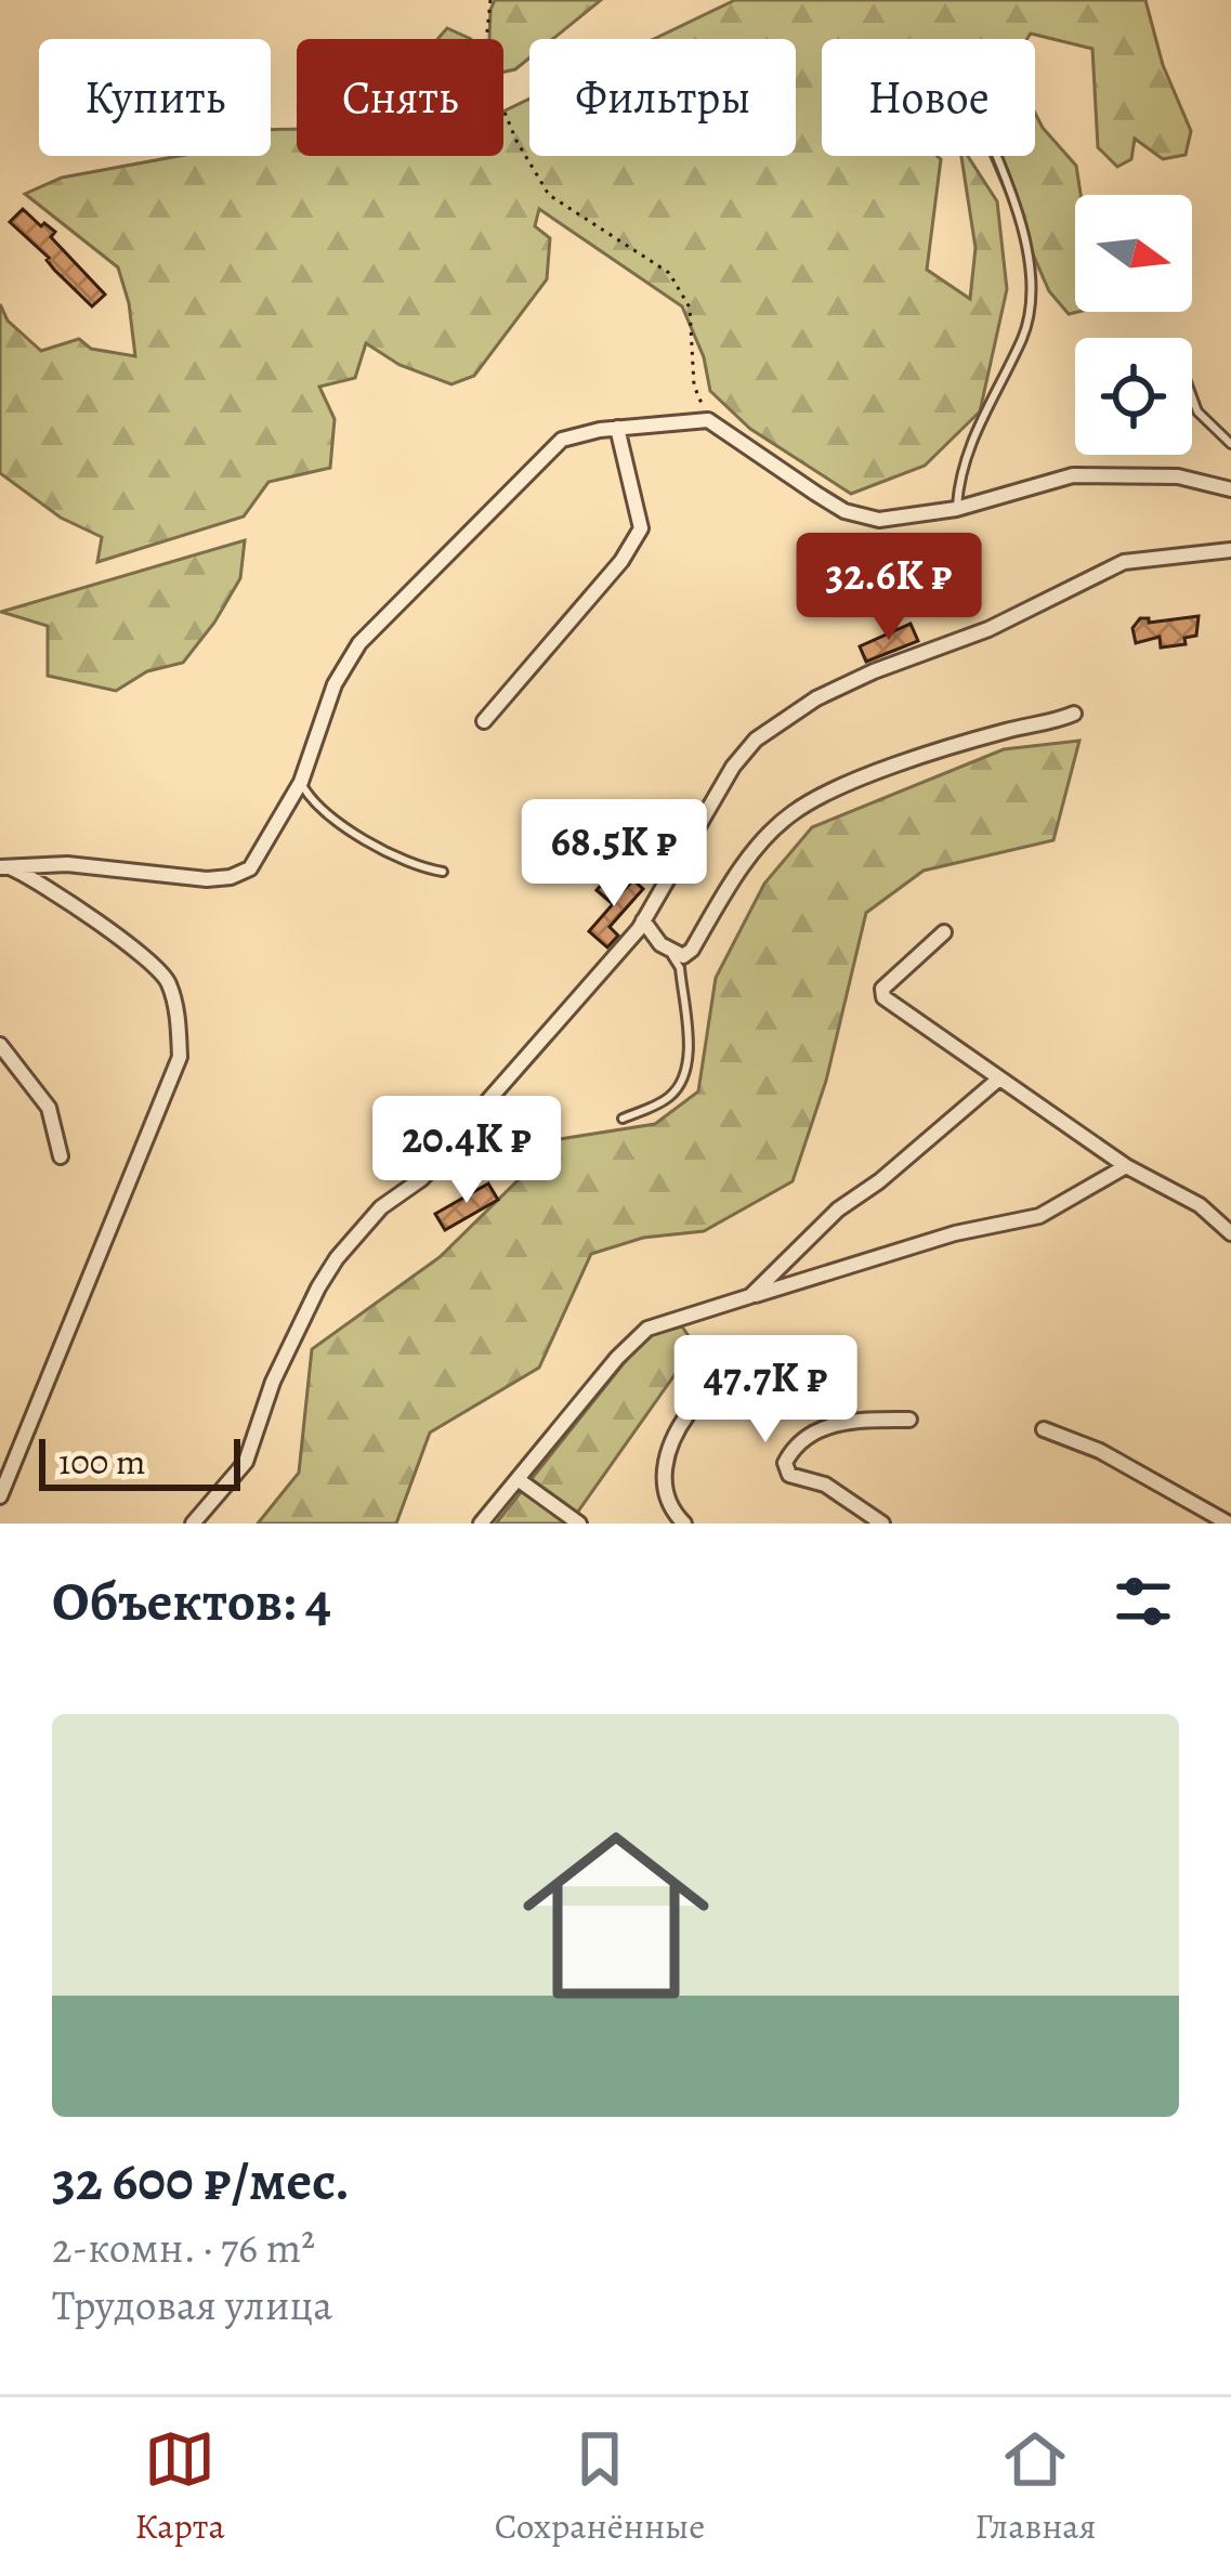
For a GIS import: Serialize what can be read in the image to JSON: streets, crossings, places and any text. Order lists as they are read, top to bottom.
{
  "scale_bar": "100 m",
  "north": "right",
  "page": {
    "chip": [
      "Купить",
      "Снять",
      "Фильтры",
      "Новое"
    ],
    "price": [
      "32.6K ₽",
      "68.5K ₽",
      "20.4K ₽",
      "47.7K ₽"
    ],
    "scale": "100 m",
    "heading": "Объектов: 4",
    "list": [
      {
        "name": "32 600 ₽/мес.",
        "note": "2-комн. · 76 m² · Трудовая улица"
      }
    ],
    "tabs": ["Карта", "Сохранённые", "Главная"]
  }
}
